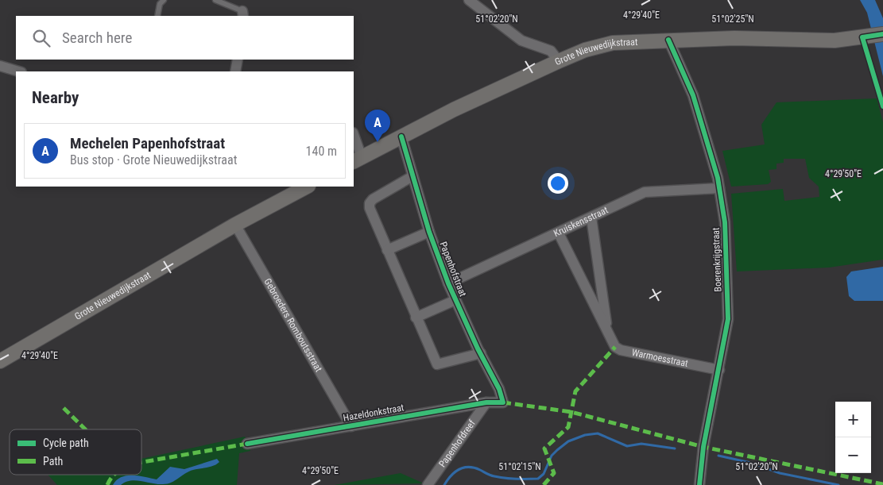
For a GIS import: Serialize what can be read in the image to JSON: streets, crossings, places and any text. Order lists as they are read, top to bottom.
{
  "streets": {
    "main road": ["Grote Nieuwedijkstraat"],
    "street": [
      "Kruiskensstraat",
      "Boerenkrijgstraat",
      "Papenhofstraat",
      "Gebroeders Romboutsstraat",
      "Warmoesstraat",
      "Hazeldonkstraat",
      "Papenhofdreef"
    ]
  },
  "crossings": [
    ["Grote Nieuwedijkstraat", "Boerenkrijgstraat"],
    ["Grote Nieuwedijkstraat", "Papenhofstraat"],
    ["Grote Nieuwedijkstraat", "Gebroeders Romboutsstraat"],
    ["Kruiskensstraat", "Boerenkrijgstraat"],
    ["Kruiskensstraat", "Papenhofstraat"],
    ["Kruiskensstraat", "Warmoesstraat"],
    ["Boerenkrijgstraat", "Warmoesstraat"],
    ["Papenhofstraat", "Hazeldonkstraat"],
    ["Gebroeders Romboutsstraat", "Hazeldonkstraat"],
    ["Hazeldonkstraat", "Papenhofdreef"]
  ],
  "legend": ["Cycle path", "Path"],
  "page": {
    "search": "Search here",
    "heading": "Nearby",
    "pins": "A",
    "list": [
      {
        "mark": "A",
        "name": "Mechelen Papenhofstraat",
        "note": "Bus stop · Grote Nieuwedijkstraat",
        "value": "140 m"
      }
    ],
    "map_buttons": ["+", "−"]
  },
  "coordinates": [
    "4°29'40\"E",
    "51°02'20\"N",
    "51°02'25\"N",
    "4°29'50\"E",
    "51°02'15\"N"
  ]
}
